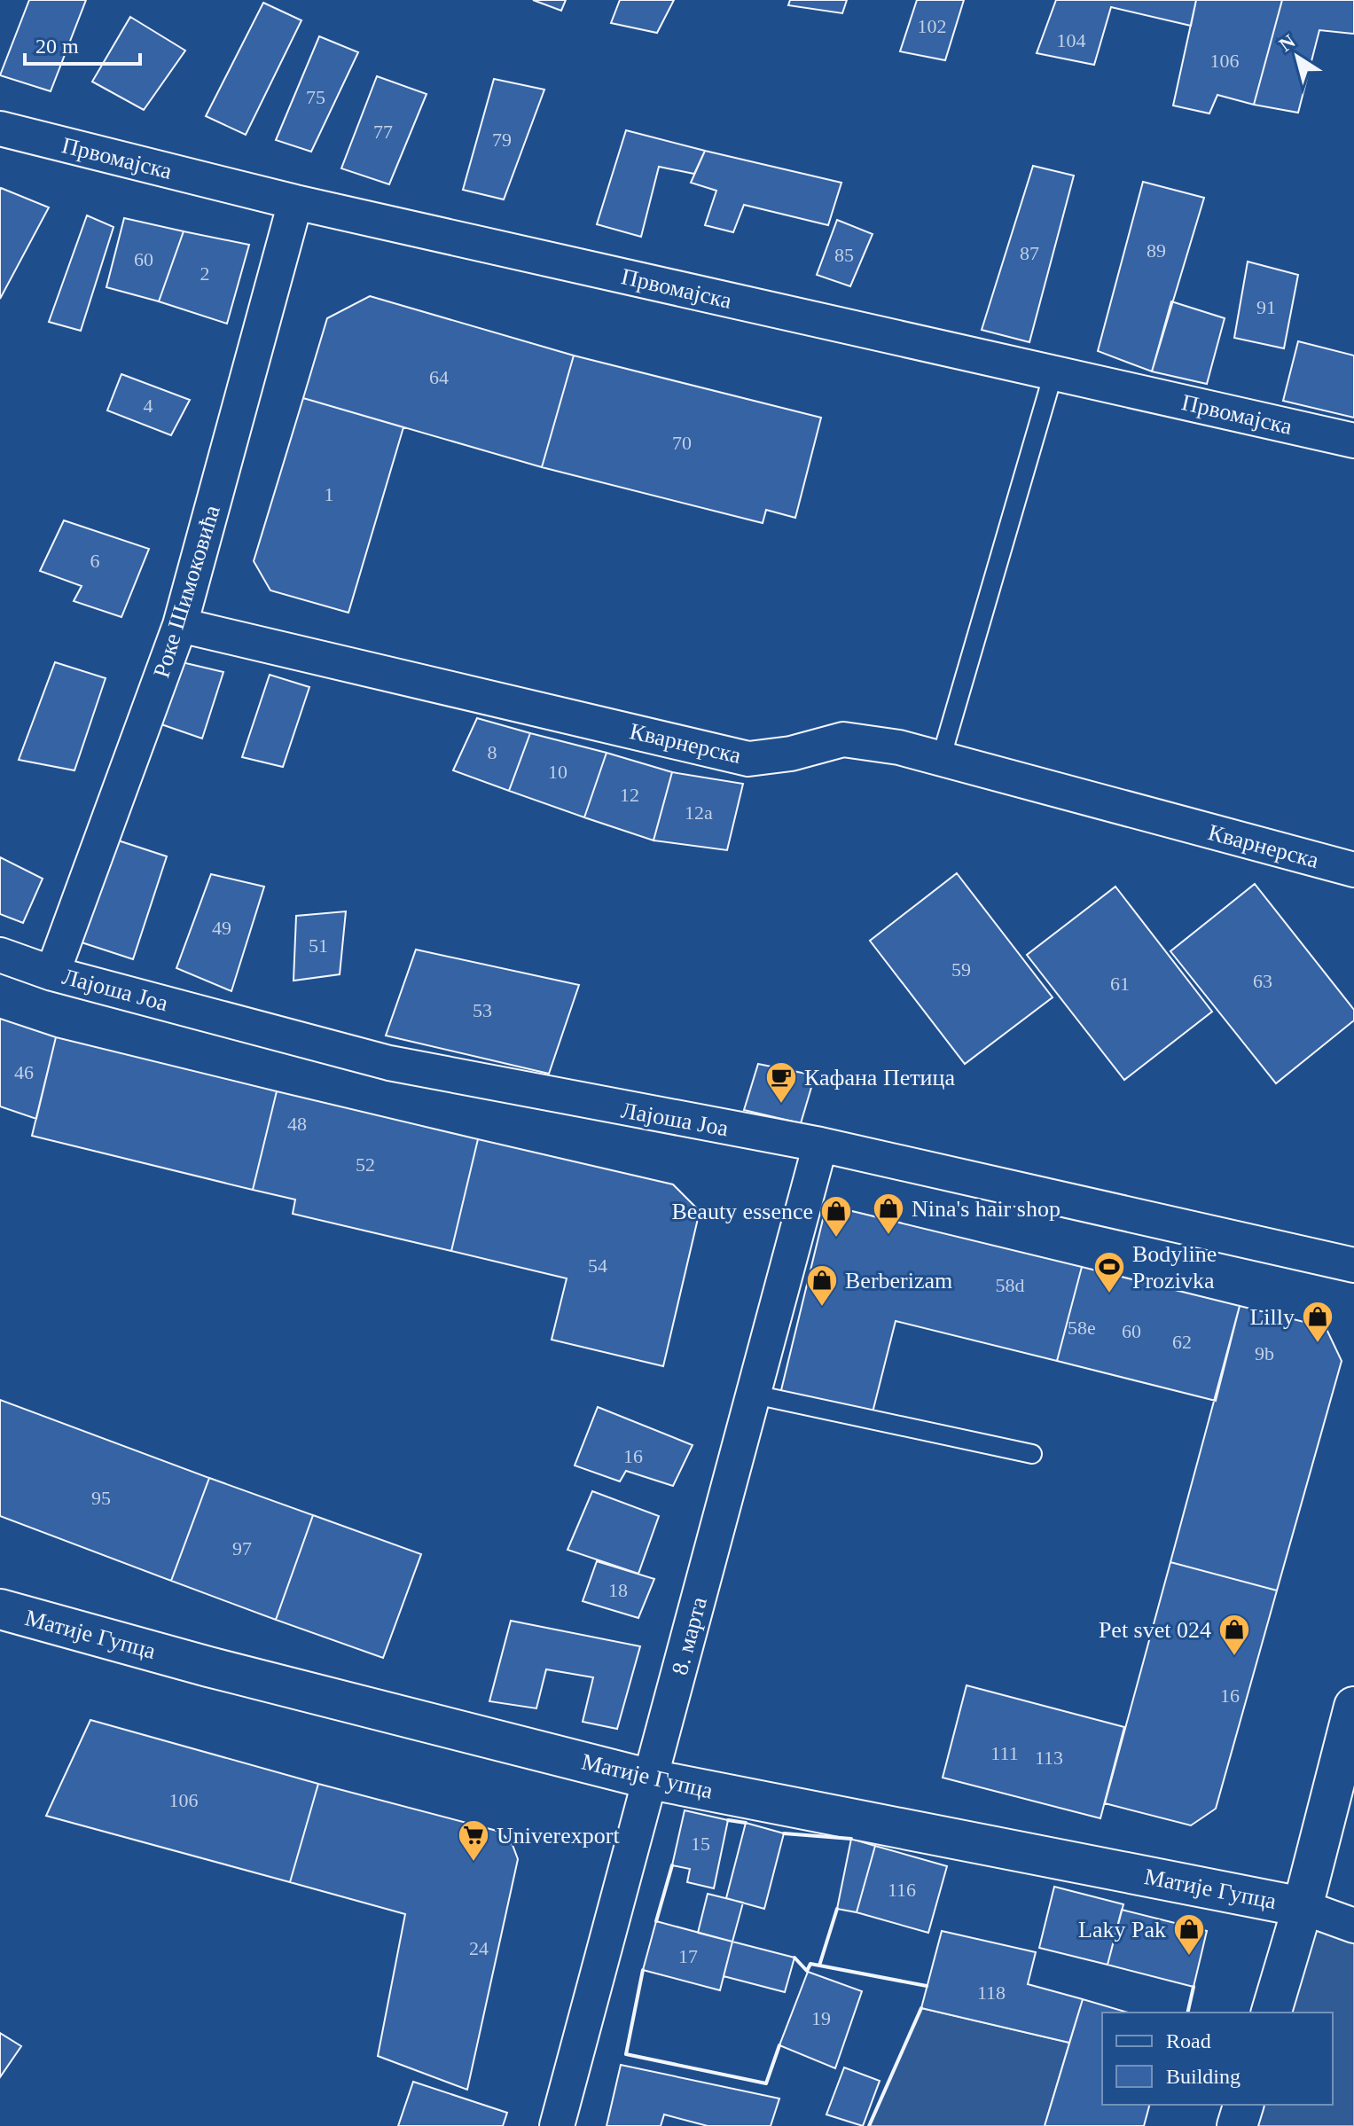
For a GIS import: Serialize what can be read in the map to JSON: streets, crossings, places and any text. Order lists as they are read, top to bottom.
{
  "streets": {
    "street": [
      "Првомајска",
      "Роке Шимоковића",
      "Кварнерска",
      "Лајоша Јоа",
      "Матије Гупца",
      "8. марта"
    ]
  },
  "crossings": [
    ["Првомајска", "Роке Шимоковића"],
    ["Роке Шимоковића", "Кварнерска"],
    ["Роке Шимоковића", "Лајоша Јоа"],
    ["Лајоша Јоа", "8. марта"],
    ["Матије Гупца", "8. марта"]
  ],
  "places": {
    "cafe": ["Кафана Петица"],
    "shop": [
      "Nina's hair shop",
      "Beauty essence",
      "Berberizam",
      "Lilly",
      "Pet svet 024",
      "Laky Pak"
    ],
    "sports": ["Bodyline Prozivka"],
    "supermarket": ["Univerexport"]
  },
  "house_numbers": [
    "102",
    "104",
    "106",
    "75",
    "77",
    "79",
    "89",
    "87",
    "85",
    "60",
    "2",
    "91",
    "64",
    "4",
    "70",
    "1",
    "6",
    "8",
    "10",
    "12",
    "12a",
    "49",
    "51",
    "59",
    "63",
    "61",
    "53",
    "46",
    "48",
    "52",
    "54",
    "58d",
    "58e",
    "60",
    "62",
    "9b",
    "16",
    "95",
    "97",
    "18",
    "16",
    "111",
    "113",
    "106",
    "15",
    "116",
    "24",
    "17",
    "118",
    "19"
  ],
  "legend": ["Road", "Building"],
  "scale_bar": "20 m",
  "north": "top left"
}
